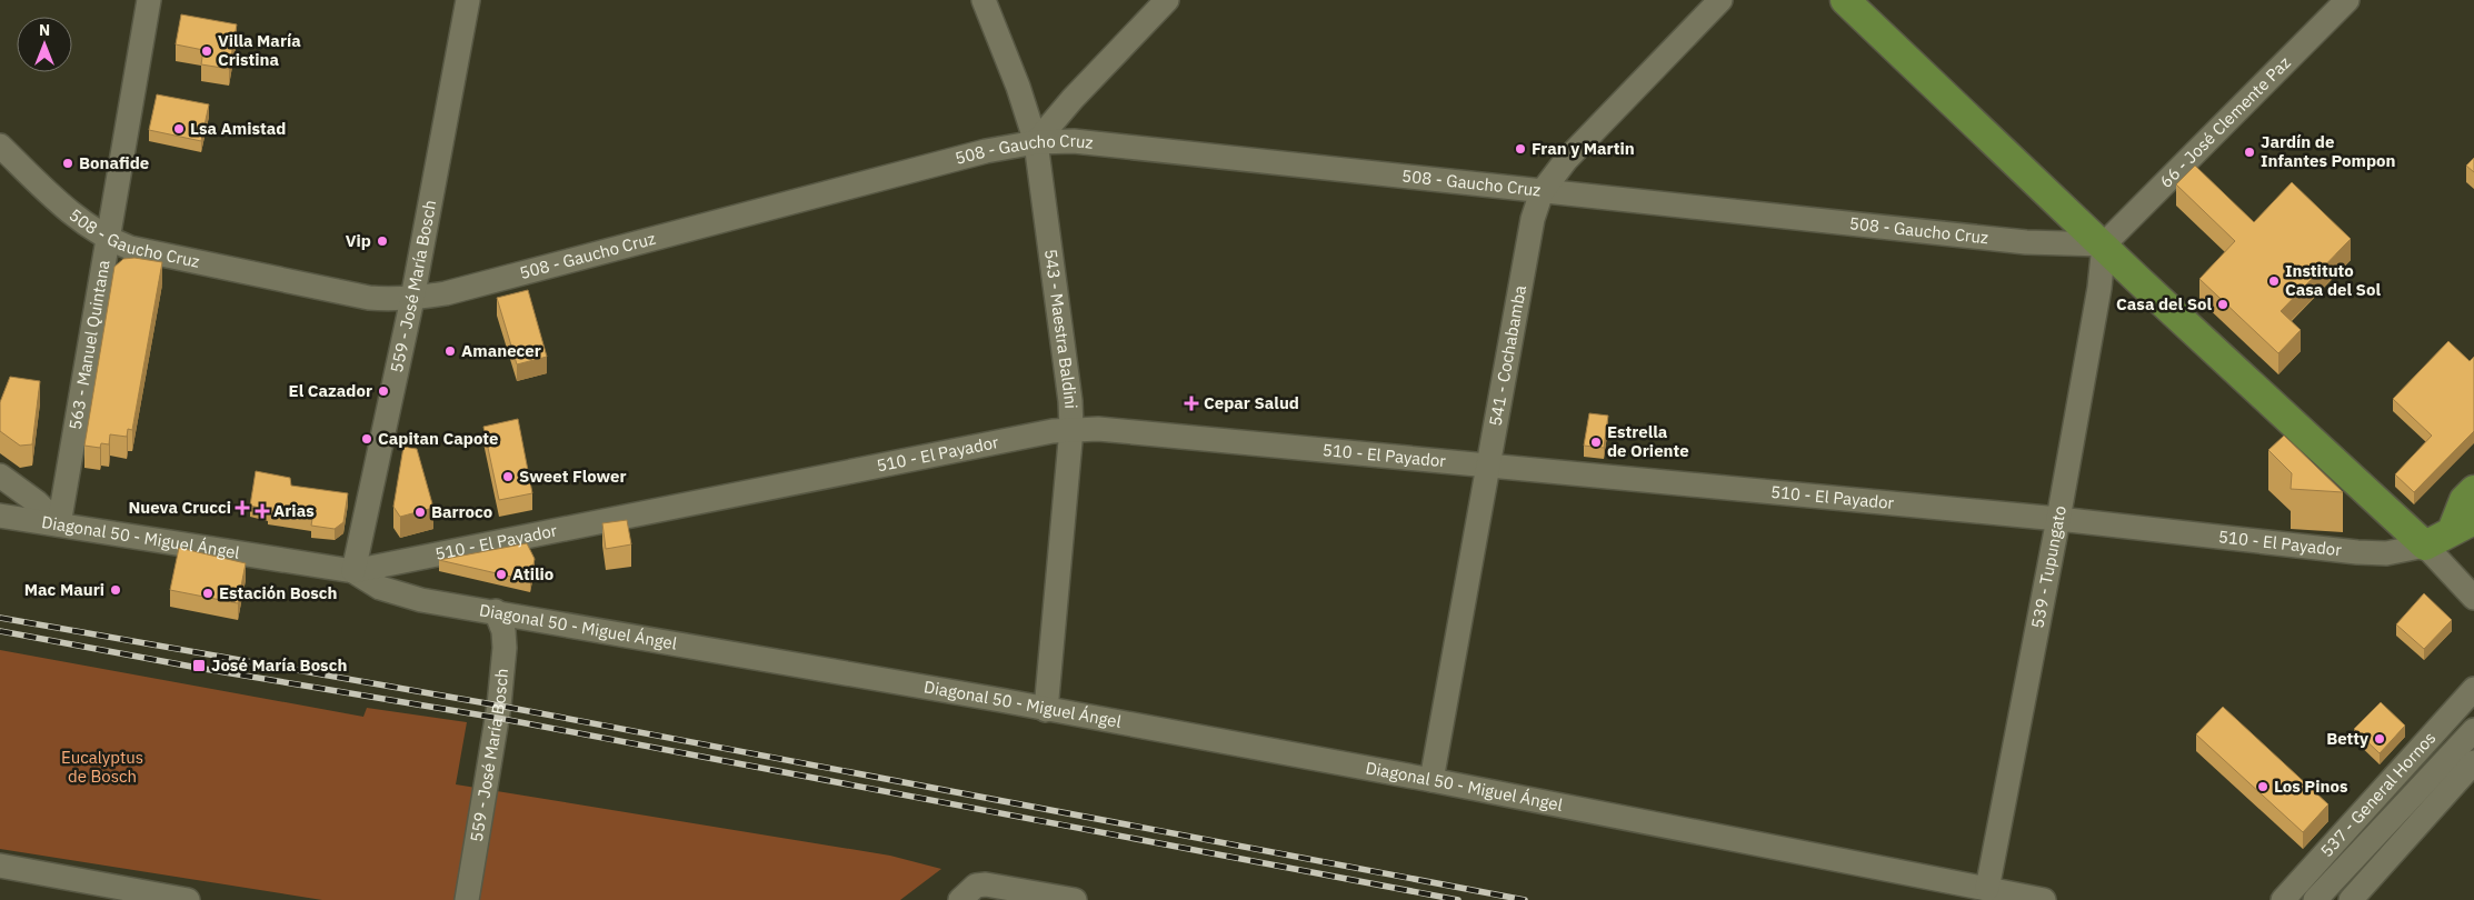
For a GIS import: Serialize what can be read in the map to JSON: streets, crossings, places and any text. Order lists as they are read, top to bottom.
{
  "streets": {
    "street": [
      "66 - José Clemente Paz",
      "508 - Gaucho Cruz",
      "559 - José María Bosch",
      "543 - Maestra Baldini",
      "563 - Manuel Quintana",
      "541 - Cochabamba",
      "510 - El Payador",
      "Diagonal 50 - Miguel Ángel",
      "539 - Tupungato",
      "537 - General Hornos"
    ]
  },
  "crossings": [
    ["66 - José Clemente Paz", "508 - Gaucho Cruz"],
    ["66 - José Clemente Paz", "539 - Tupungato"],
    ["508 - Gaucho Cruz", "559 - José María Bosch"],
    ["508 - Gaucho Cruz", "543 - Maestra Baldini"],
    ["508 - Gaucho Cruz", "563 - Manuel Quintana"],
    ["508 - Gaucho Cruz", "541 - Cochabamba"],
    ["508 - Gaucho Cruz", "539 - Tupungato"],
    ["559 - José María Bosch", "510 - El Payador"],
    ["559 - José María Bosch", "Diagonal 50 - Miguel Ángel"],
    ["543 - Maestra Baldini", "510 - El Payador"],
    ["543 - Maestra Baldini", "Diagonal 50 - Miguel Ángel"],
    ["563 - Manuel Quintana", "Diagonal 50 - Miguel Ángel"],
    ["541 - Cochabamba", "510 - El Payador"],
    ["541 - Cochabamba", "Diagonal 50 - Miguel Ángel"],
    ["510 - El Payador", "Diagonal 50 - Miguel Ángel"],
    ["510 - El Payador", "539 - Tupungato"],
    ["Diagonal 50 - Miguel Ángel", "539 - Tupungato"]
  ],
  "parks": ["Eucalyptus de Bosch"],
  "places": {
    "other": [
      "Villa María Cristina",
      "Lsa Amistad",
      "Fran y Martin",
      "Jardín de Infantes Pompon",
      "Bonafide",
      "Vip",
      "Instituto Casa del Sol",
      "Casa del Sol",
      "Amanecer",
      "El Cazador",
      "Capitan Capote",
      "Estrella de Oriente",
      "Sweet Flower",
      "Barroco",
      "Atilio",
      "Mac Mauri",
      "Estación Bosch",
      "Betty",
      "Los Pinos"
    ],
    "health": ["Cepar Salud", "Nueva Crucci", "Arias"],
    "transit": ["José María Bosch"]
  },
  "north": "top"
}
